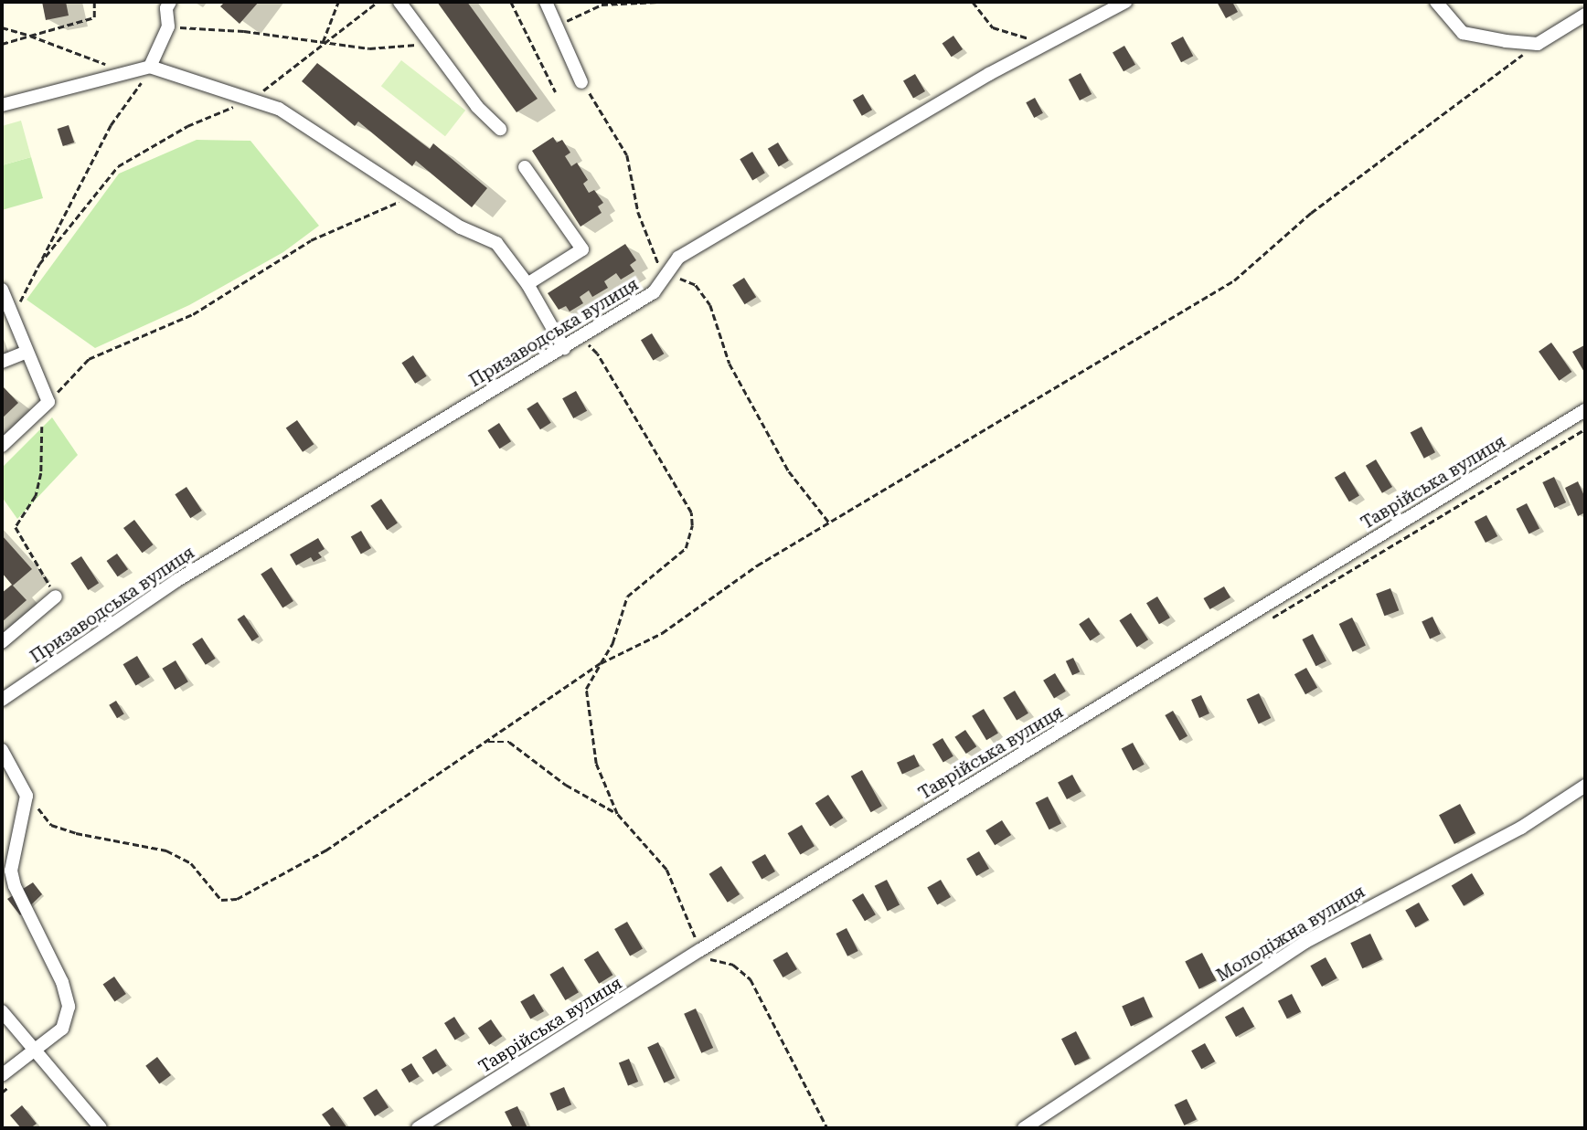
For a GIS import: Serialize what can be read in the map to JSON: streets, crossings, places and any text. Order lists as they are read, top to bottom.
{
  "streets": {
    "street": ["Призаводська вулиця", "Таврійська вулиця", "Молодіжна вулиця"]
  }
}
